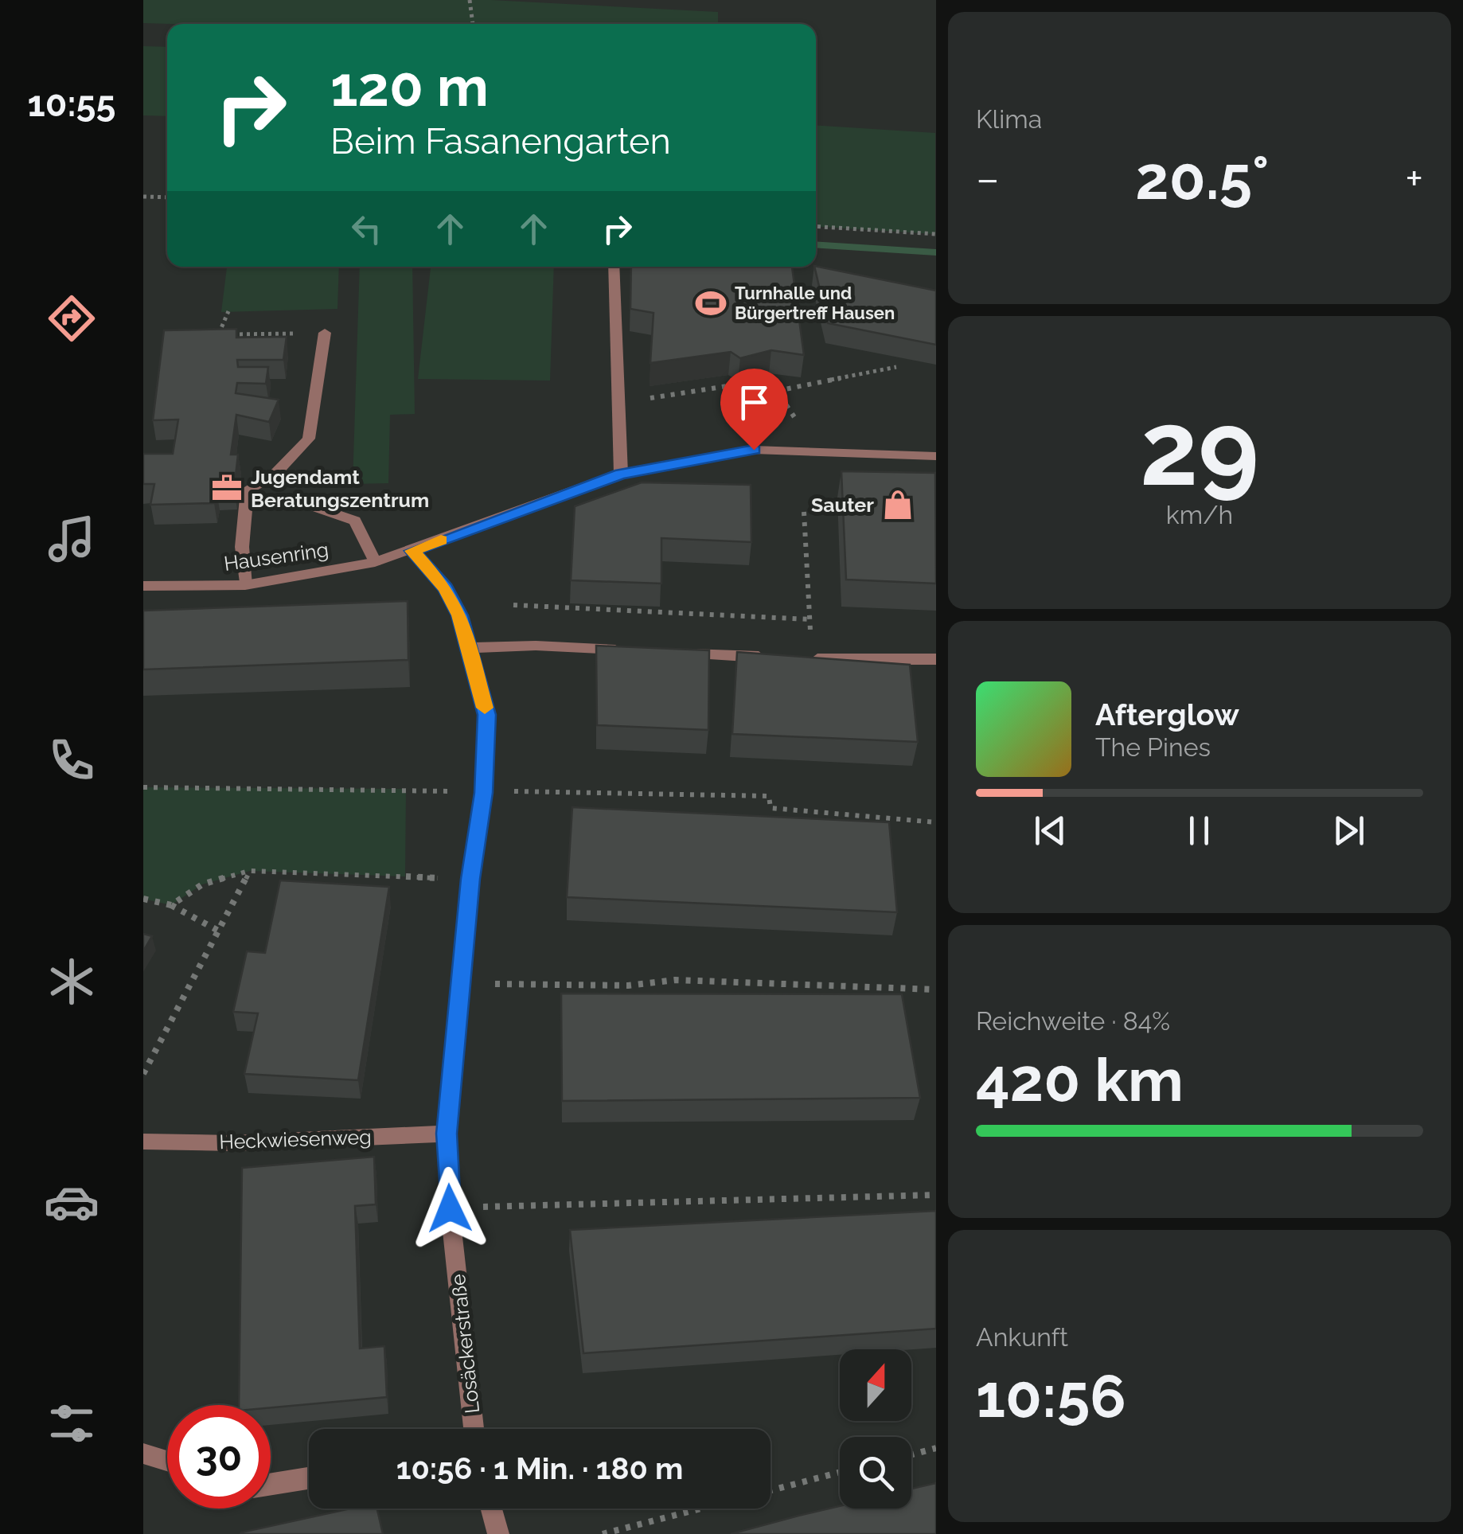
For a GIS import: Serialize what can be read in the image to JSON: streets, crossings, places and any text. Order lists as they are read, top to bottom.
{
  "streets": {
    "street": ["Hausenring", "Heckwiesenweg", "Losäckerstraße"]
  },
  "crossings": [
    ["Hausenring", "Losäckerstraße"],
    ["Heckwiesenweg", "Losäckerstraße"]
  ],
  "places": {
    "sports": ["Turnhalle und Bürgertreff Hausen"],
    "office": ["Jugendamt Beratungszentrum"],
    "shop": ["Sauter"]
  },
  "north": "top",
  "page": {
    "tabs": "10:55",
    "tile": [
      "Klima",
      ["29", "km/h"],
      ["Reichweite · 84%", "420 km"],
      ["Ankunft", "10:56"]
    ],
    "turn": ["120 m", "Beim Fasanengarten"],
    "heat": ["−", "20.5°", "+"],
    "song": ["Afterglow", "The Pines"],
    "limit": "30",
    "trip": "10:56 · 1 Min. · 180 m"
  }
}
